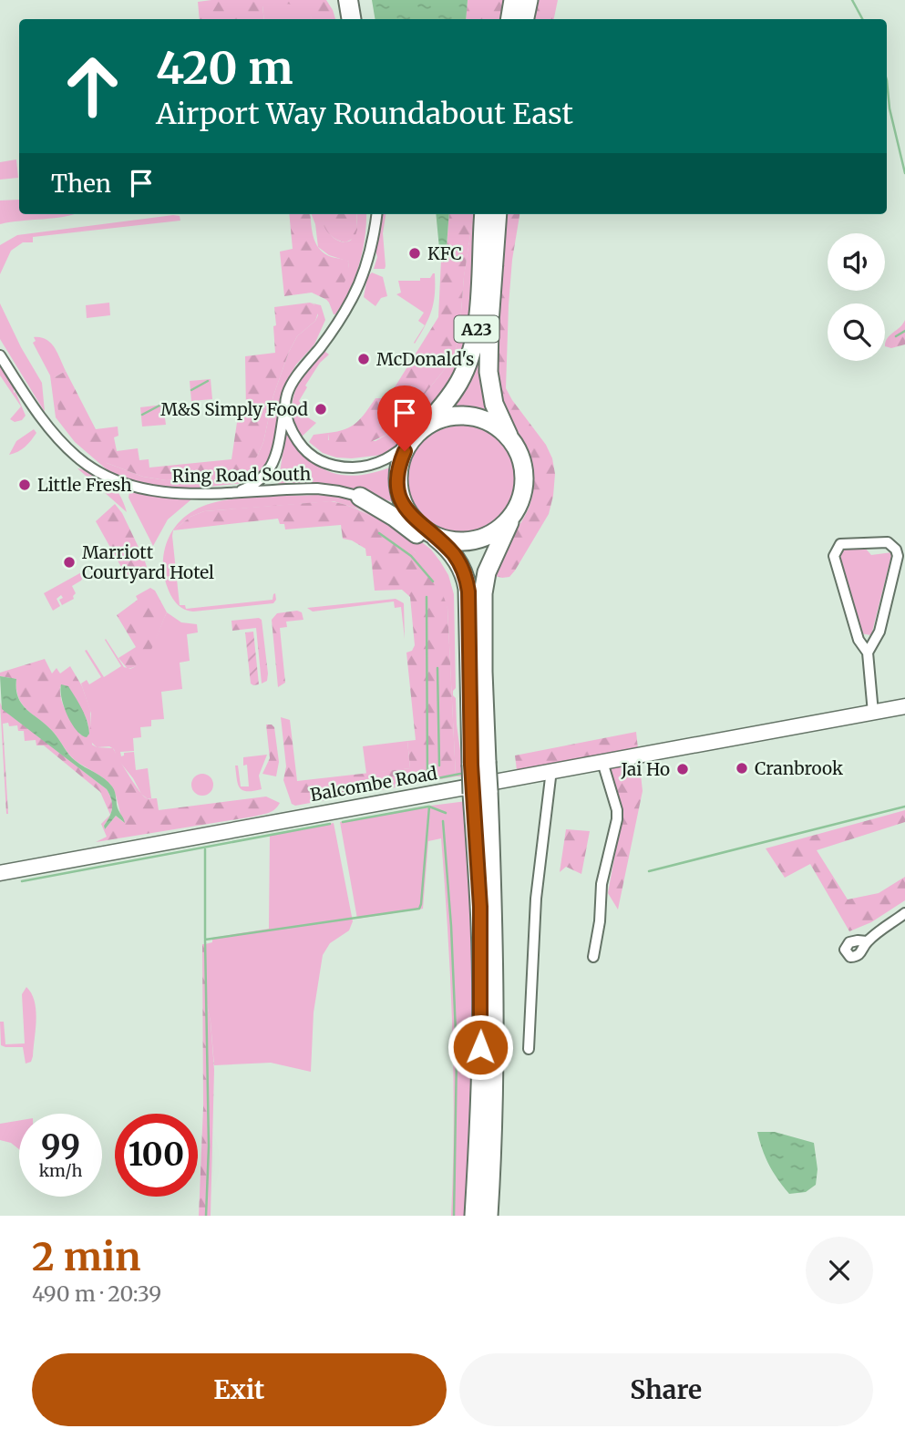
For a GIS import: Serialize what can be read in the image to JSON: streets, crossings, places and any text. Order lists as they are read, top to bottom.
{
  "streets": {
    "highway": ["A23"],
    "main road": ["Balcombe Road"],
    "street": ["Ring Road South"]
  },
  "crossings": [
    ["A23", "Ring Road South"]
  ],
  "places": [
    "KFC",
    "McDonald's",
    "M&S Simply Food",
    "Little Fresh",
    "Marriott Courtyard Hotel",
    "Cranbrook",
    "Jai Ho"
  ],
  "page": {
    "turn": ["420 m", "Airport Way Roundabout East"],
    "then": "Then",
    "speed": "99 km/h",
    "limit": "100",
    "heading": ["2 min", "490 m · 20:39"],
    "buttons": ["Exit", "Share"]
  }
}
